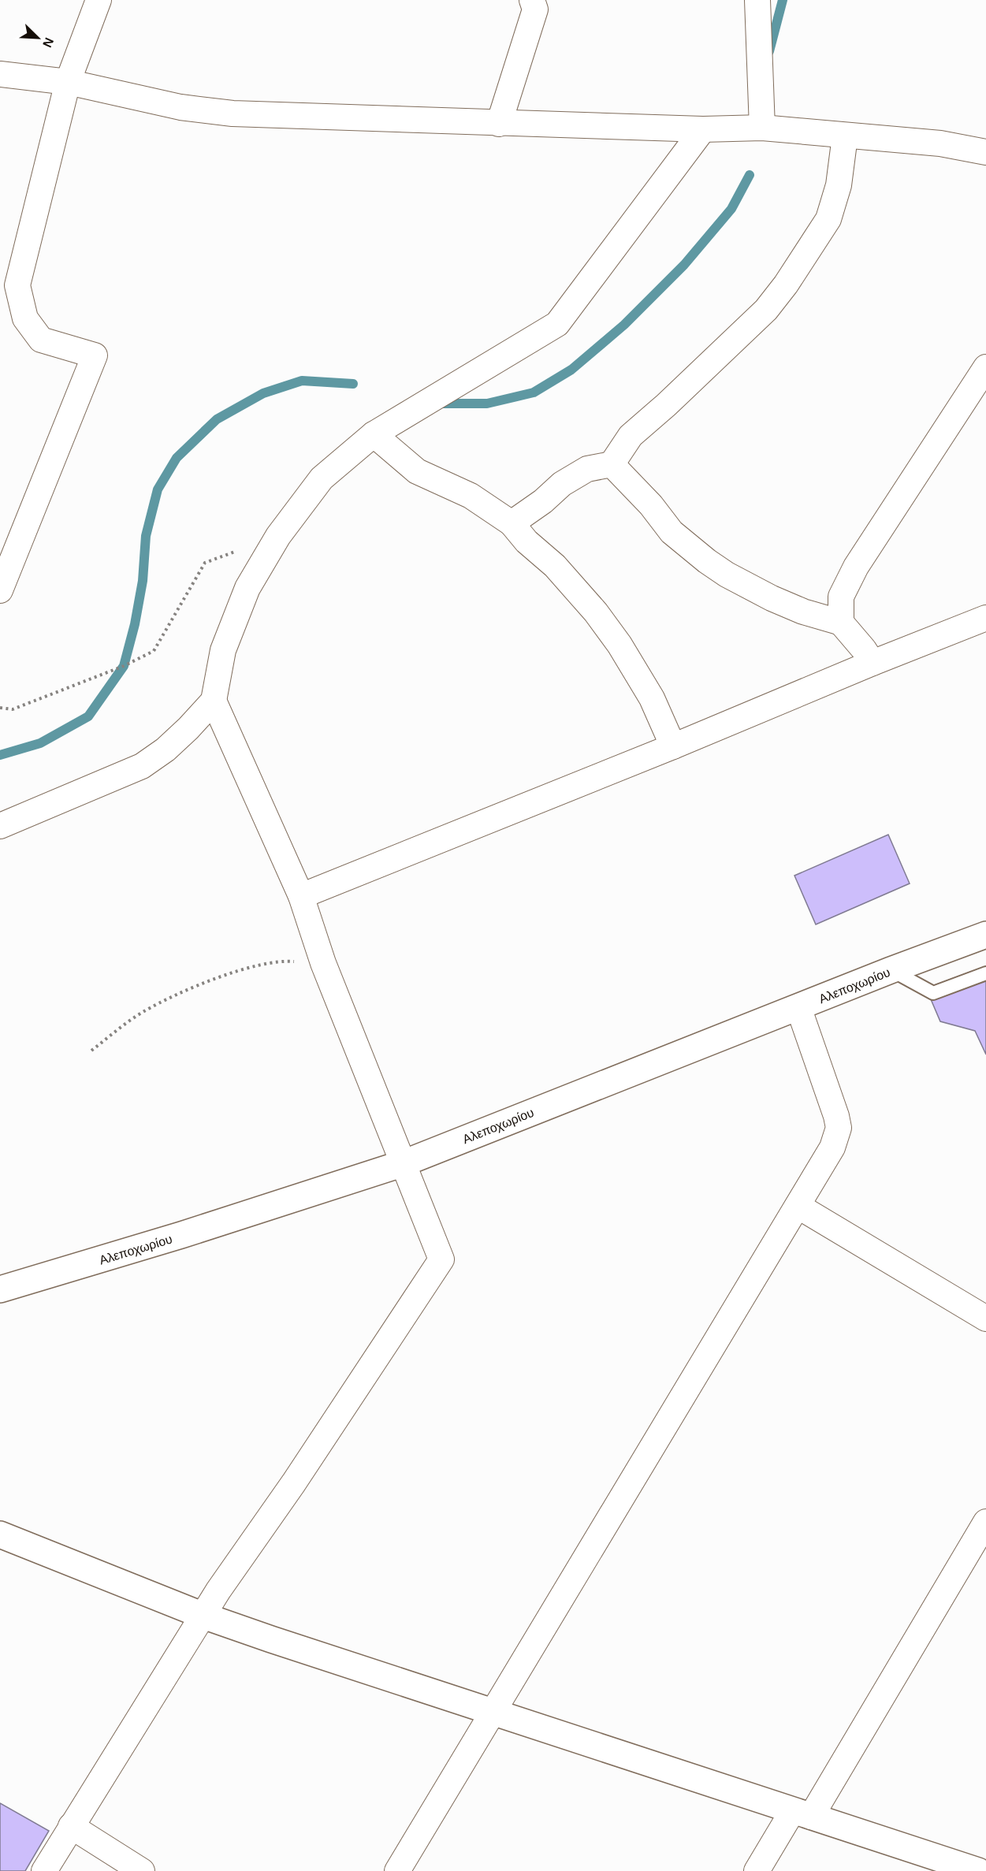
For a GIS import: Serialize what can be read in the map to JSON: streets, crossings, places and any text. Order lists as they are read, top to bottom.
{
  "streets": {
    "main road": ["Αλεποχωρίου"]
  },
  "north": "bottom right"
}
